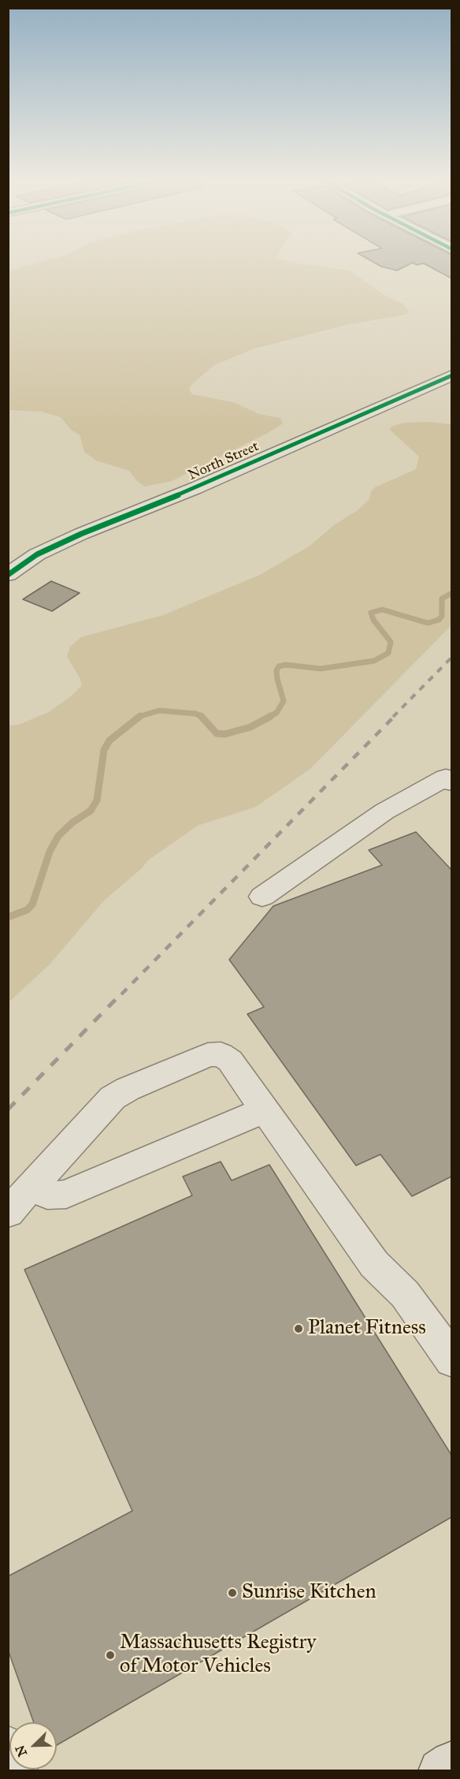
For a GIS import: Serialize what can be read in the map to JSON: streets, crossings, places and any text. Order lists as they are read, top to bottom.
{
  "streets": {
    "street": ["North Street"]
  },
  "places": ["Planet Fitness", "Sunrise Kitchen", "Massachusetts Registry of Motor Vehicles"],
  "north": "bottom left"
}
